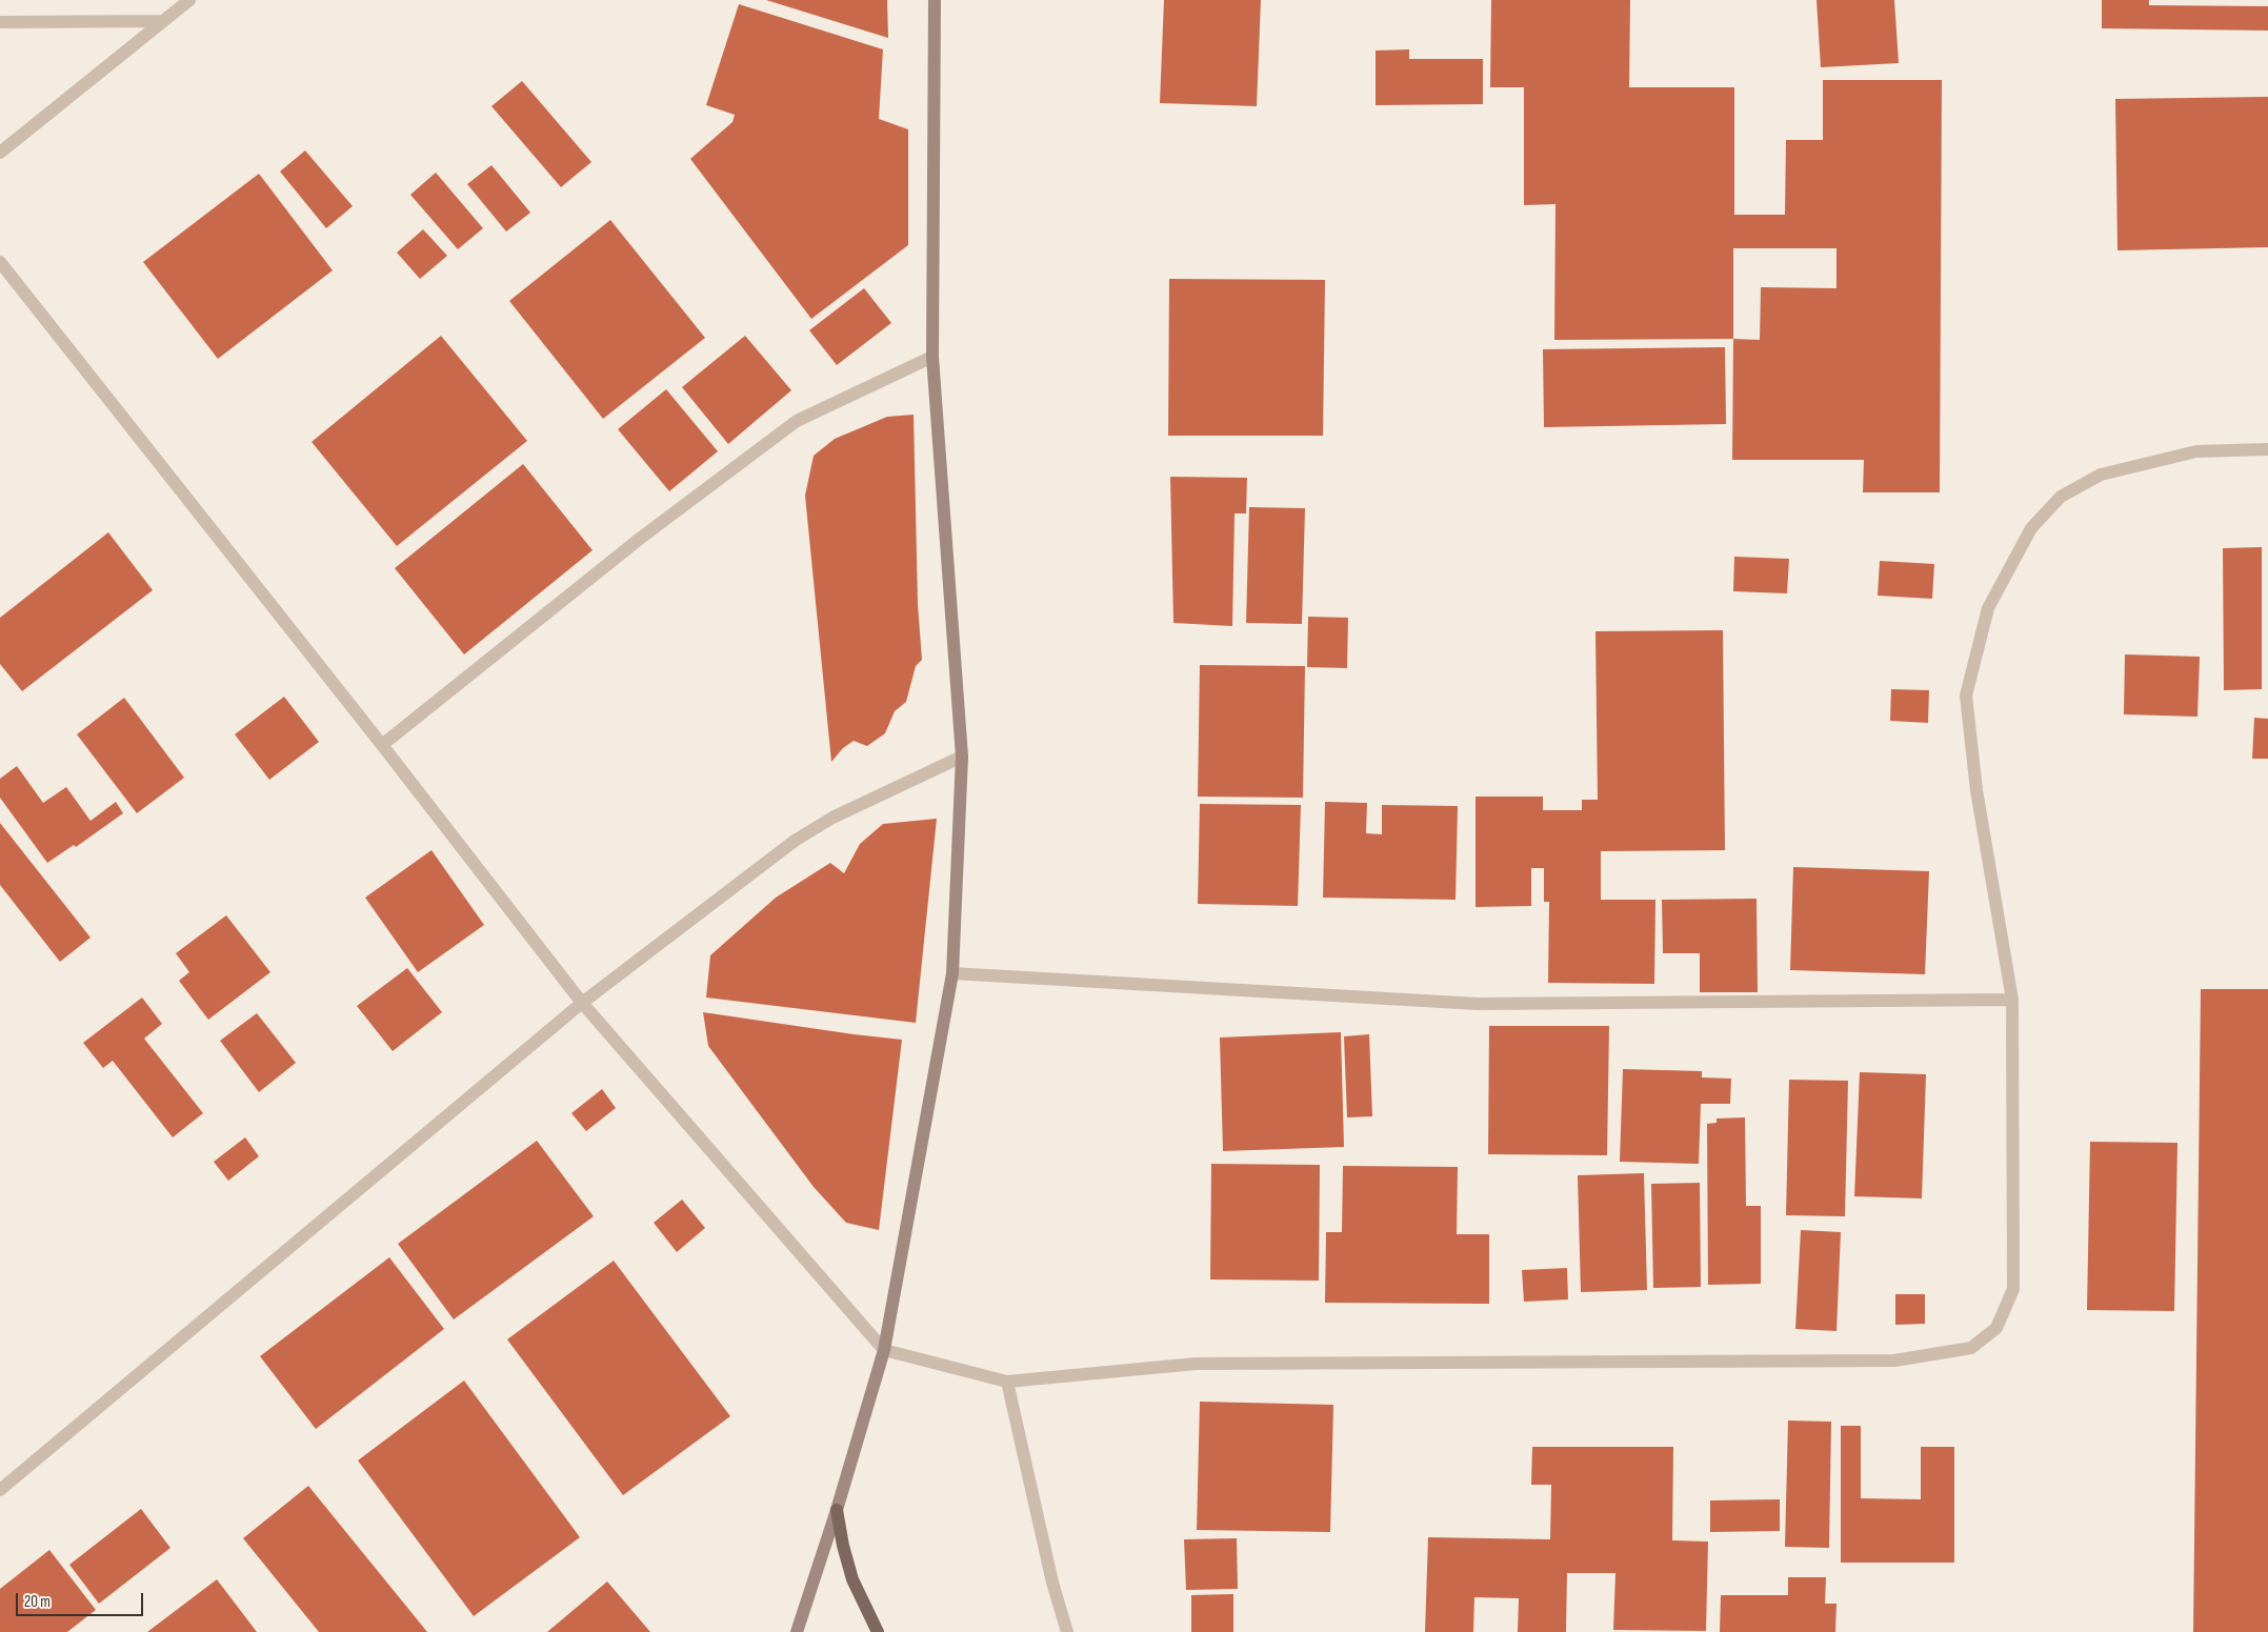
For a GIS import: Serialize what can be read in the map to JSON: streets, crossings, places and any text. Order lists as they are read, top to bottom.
{
  "scale_bar": "20 m"
}
